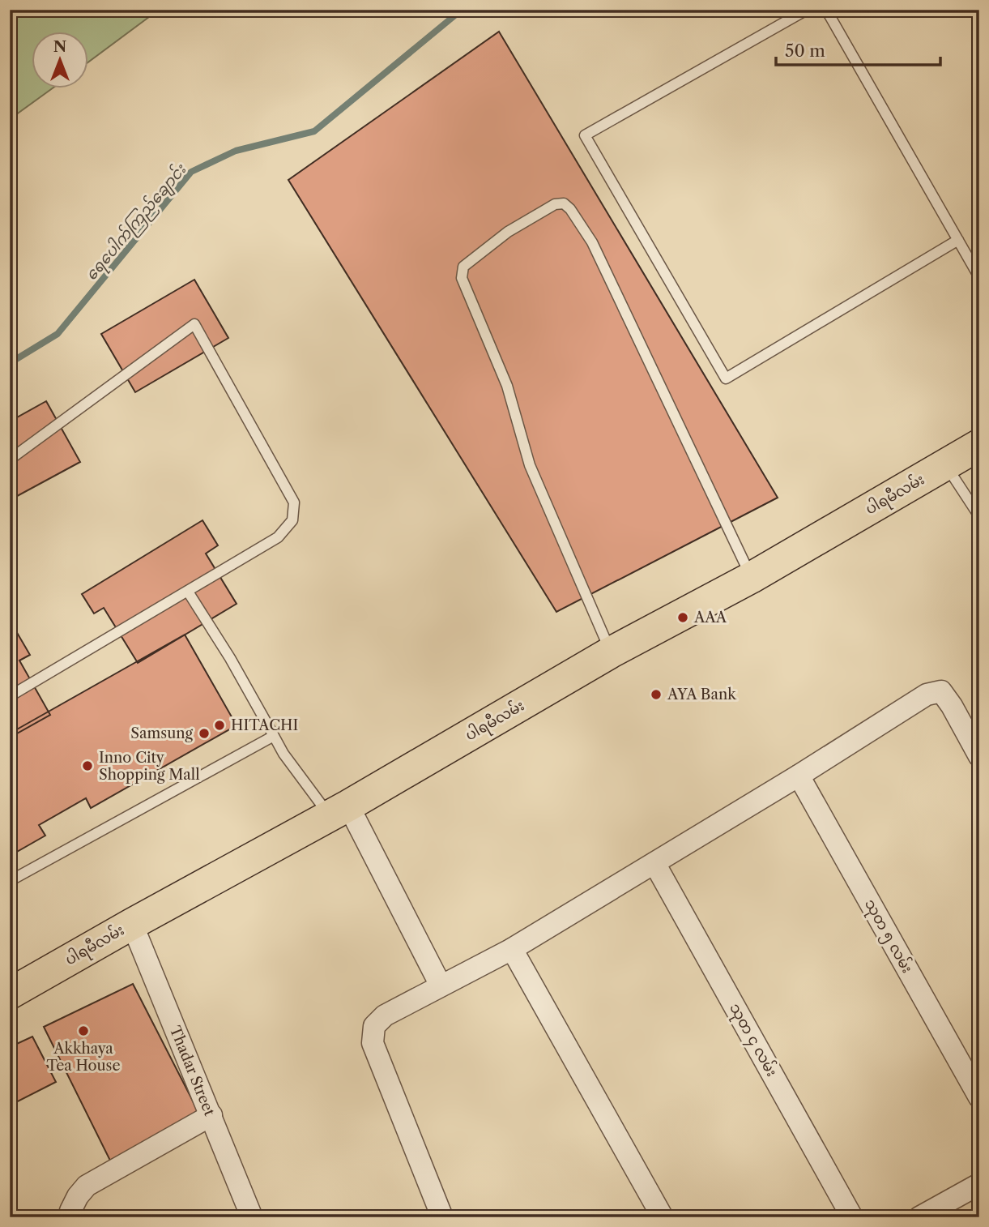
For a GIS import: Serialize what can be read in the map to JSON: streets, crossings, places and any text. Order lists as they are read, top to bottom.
{
  "streets": {
    "main road": ["ပါရမီလမ်း"],
    "street": ["သုတ ၅ လမ်း", "သုတ ၄ လမ်း", "Thadar Street"]
  },
  "crossings": [
    ["ပါရမီလမ်း", "Thadar Street"]
  ],
  "water": ["ရေပေါက်ကြည်ချောင်း"],
  "places": [
    "AAA",
    "AYA Bank",
    "HITACHI",
    "Samsung",
    "Inno City Shopping Mall",
    "Akkhaya Tea House"
  ],
  "scale_bar": "50 m",
  "north": "top"
}
